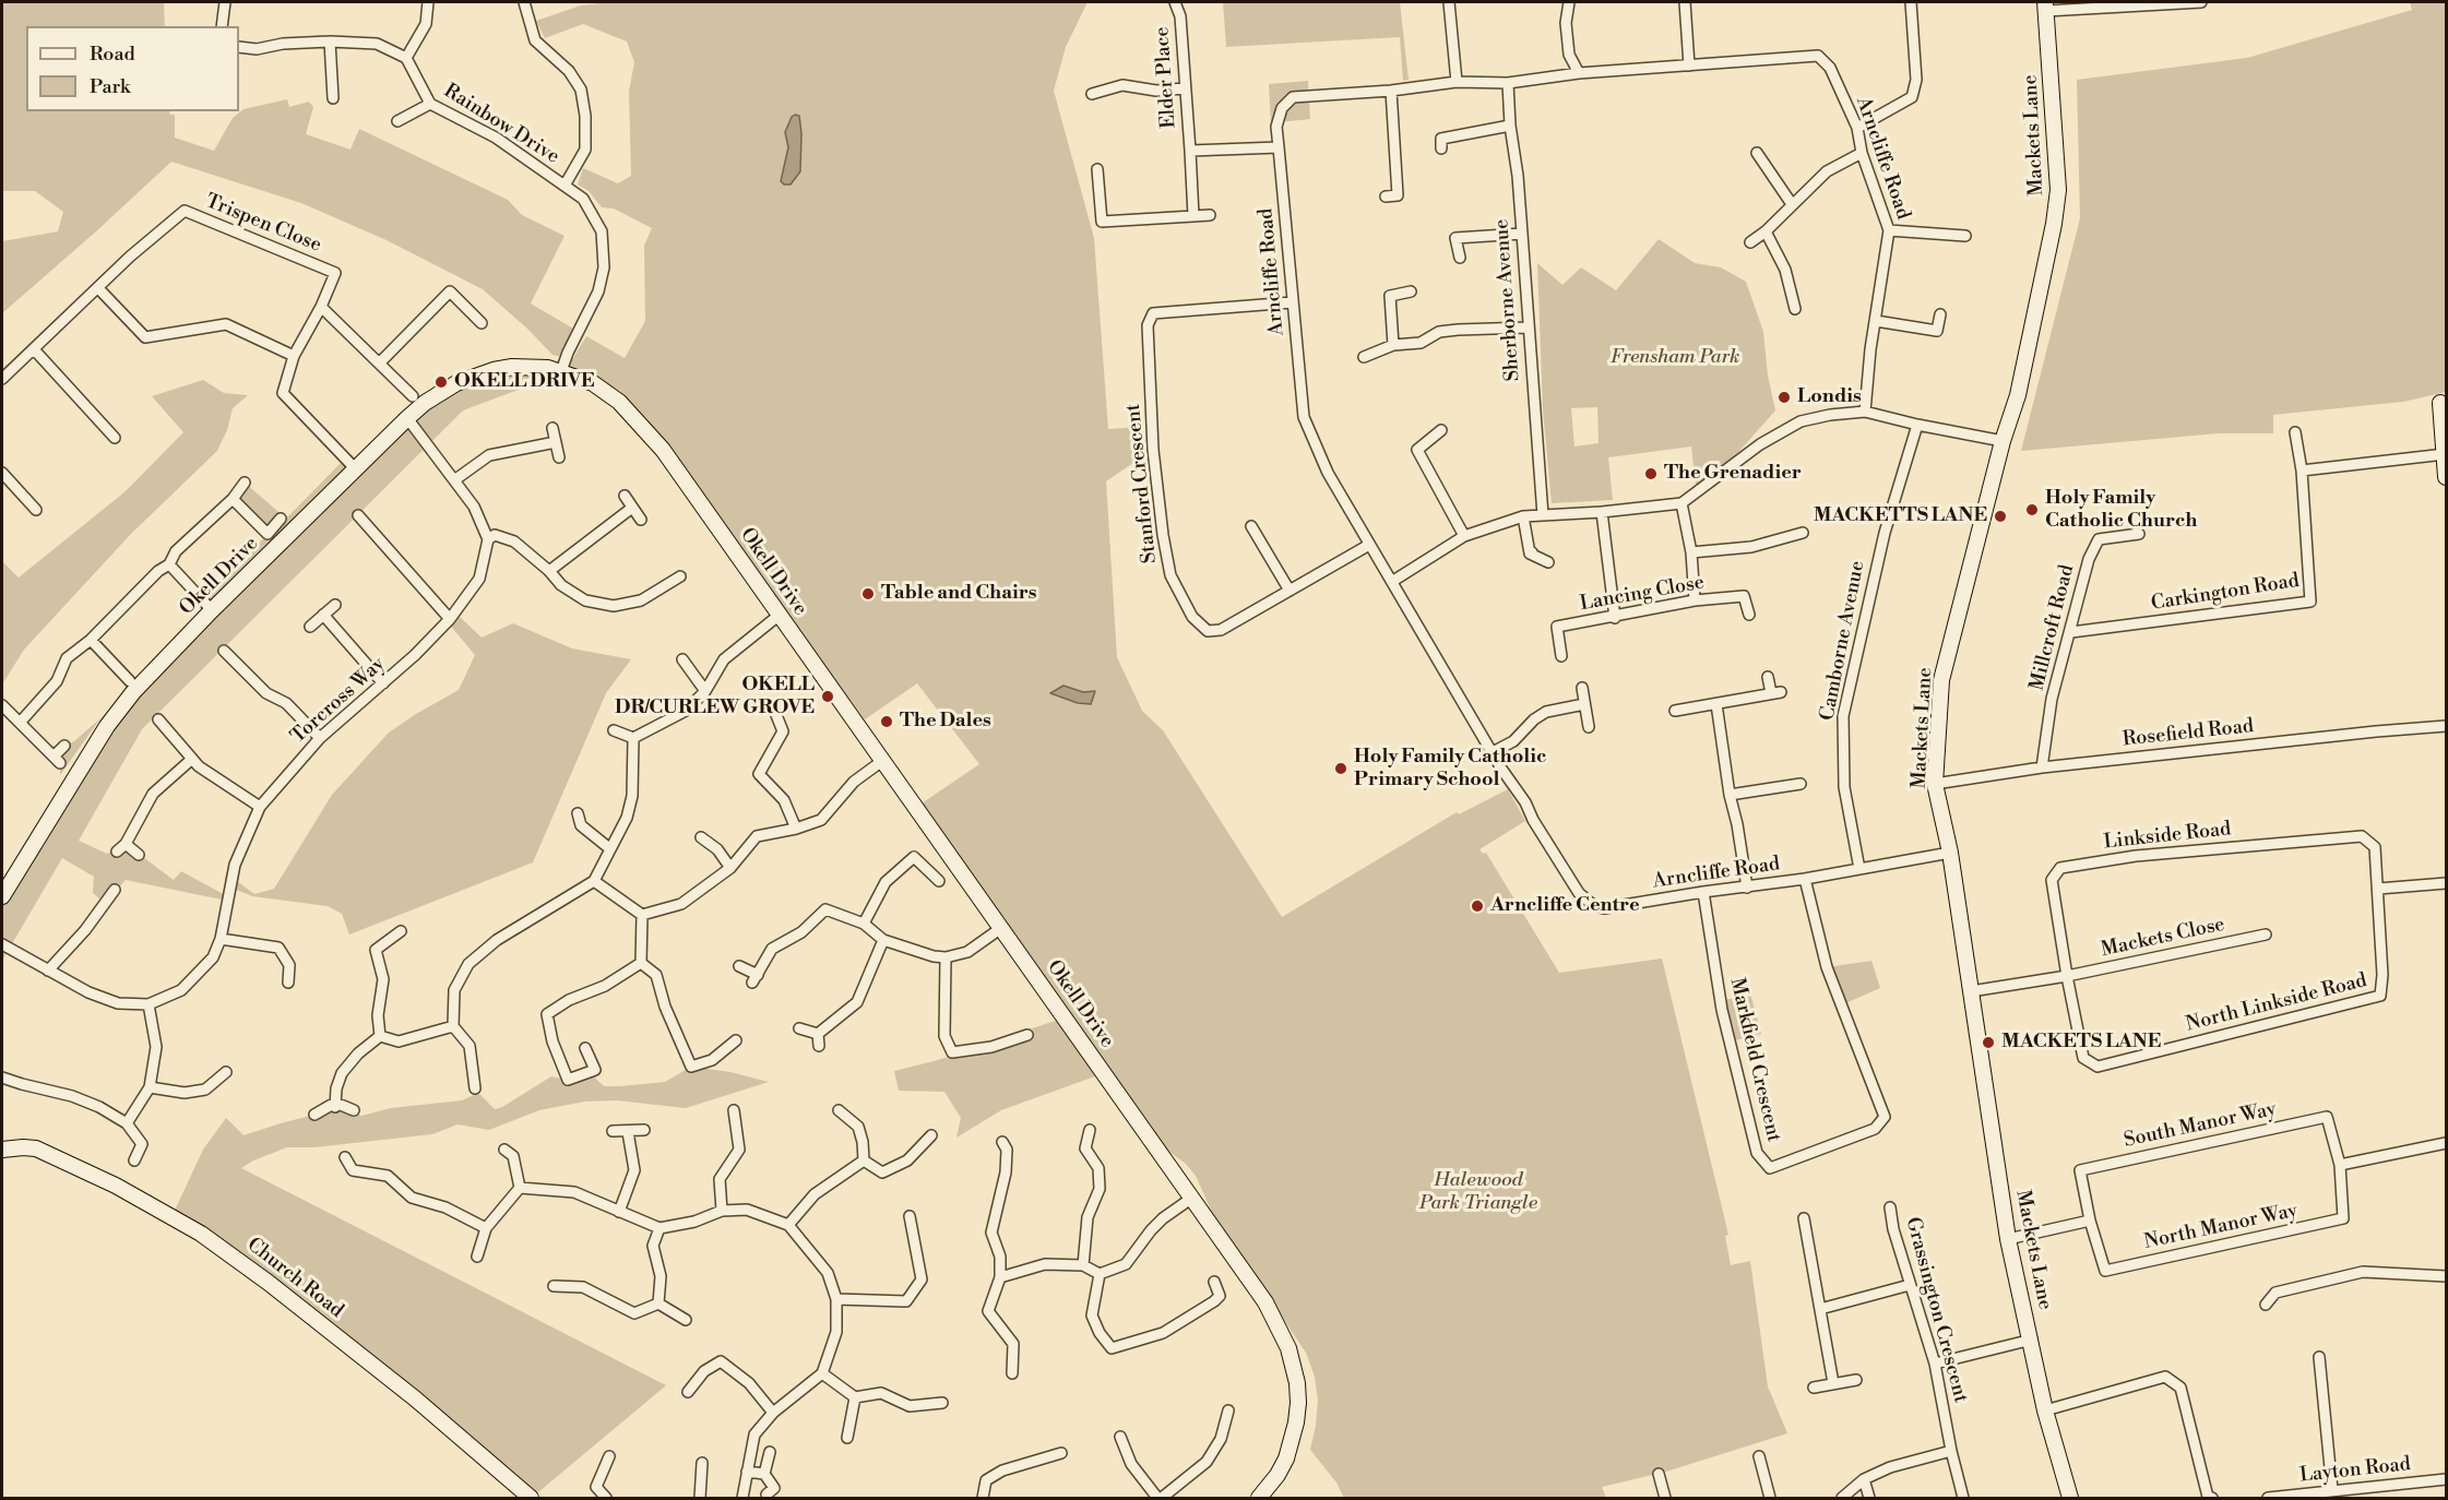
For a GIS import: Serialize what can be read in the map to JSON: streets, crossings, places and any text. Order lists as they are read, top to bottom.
{
  "streets": {
    "street": [
      "Elder Place",
      "Rainbow Drive",
      "Mackets Lane",
      "Arncliffe Road",
      "Trispen Close",
      "Sherborne Avenue",
      "Stanford Crescent",
      "Okell Drive",
      "Carkington Road",
      "Lancing Close",
      "Millcroft Road",
      "Camborne Avenue",
      "Torcross Way",
      "Rosefield Road",
      "Linkside Road",
      "Mackets Close",
      "North Linkside Road",
      "Markfield Crescent",
      "South Manor Way",
      "North Manor Way",
      "Church Road",
      "Grassington Crescent",
      "Layton Road"
    ]
  },
  "crossings": [
    ["Rainbow Drive", "Okell Drive"],
    ["Mackets Lane", "Arncliffe Road"],
    ["Mackets Lane", "Rosefield Road"],
    ["Arncliffe Road", "Sherborne Avenue"],
    ["Arncliffe Road", "Stanford Crescent"],
    ["Arncliffe Road", "Camborne Avenue"],
    ["Arncliffe Road", "Markfield Crescent"],
    ["Trispen Close", "Okell Drive"],
    ["Carkington Road", "Millcroft Road"],
    ["Millcroft Road", "Rosefield Road"],
    ["Linkside Road", "Mackets Close"],
    ["Linkside Road", "North Linkside Road"],
    ["Mackets Close", "North Linkside Road"],
    ["South Manor Way", "North Manor Way"]
  ],
  "parks": ["Frensham Park", "Halewood Park Triangle"],
  "places": [
    "OKELL DRIVE",
    "Londis",
    "The Grenadier",
    "Holy Family Catholic Church",
    "MACKETTS LANE",
    "Table and Chairs",
    "OKELL DR/CURLEW GROVE",
    "The Dales",
    "Holy Family Catholic Primary School",
    "Arncliffe Centre",
    "MACKETS LANE"
  ],
  "legend": ["Road", "Park"]
}
